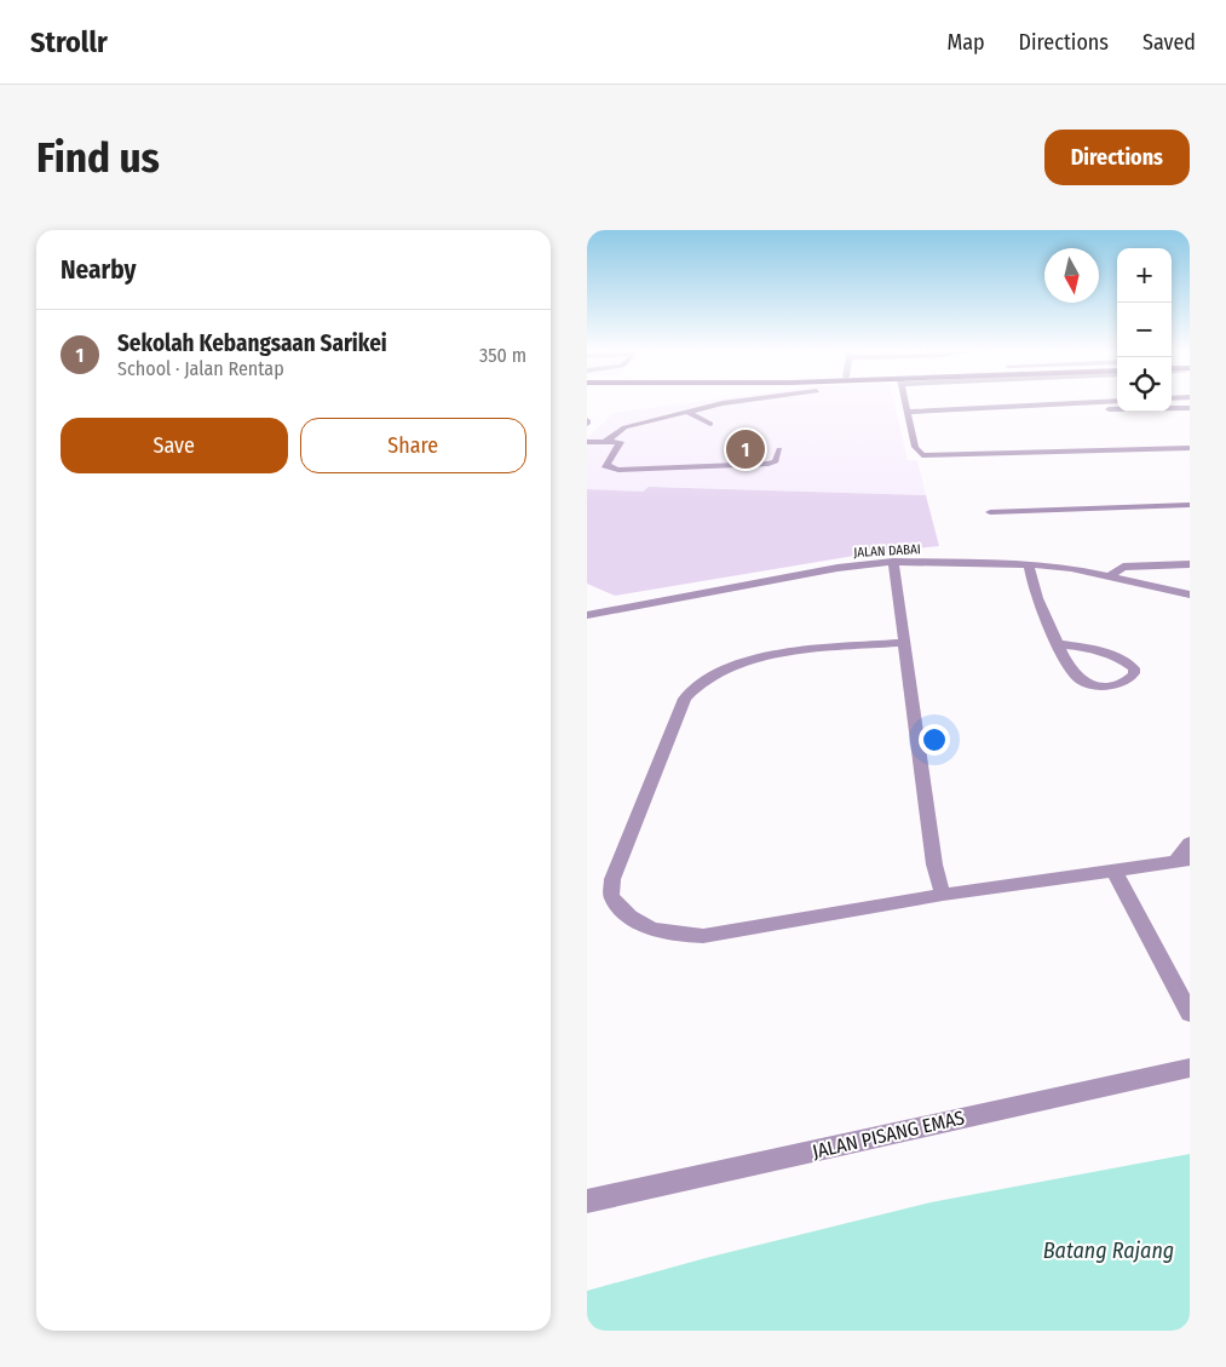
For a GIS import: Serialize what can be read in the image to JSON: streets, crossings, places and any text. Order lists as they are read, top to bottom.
{
  "streets": {
    "street": ["JALAN DABAI", "JALAN PISANG EMAS"]
  },
  "water": ["Batang Rajang"],
  "north": "bottom",
  "page": {
    "header": "Strollr",
    "nav": ["Map", "Directions", "Saved"],
    "buttons": [
      "Directions",
      ["Save", "Share"]
    ],
    "title": "Find us",
    "heading": "Nearby",
    "map_buttons": ["+", "−"],
    "list": [
      {
        "mark": "1",
        "name": "Sekolah Kebangsaan Sarikei",
        "note": "School · Jalan Rentap",
        "value": "350 m"
      }
    ],
    "pins": "1"
  }
}
